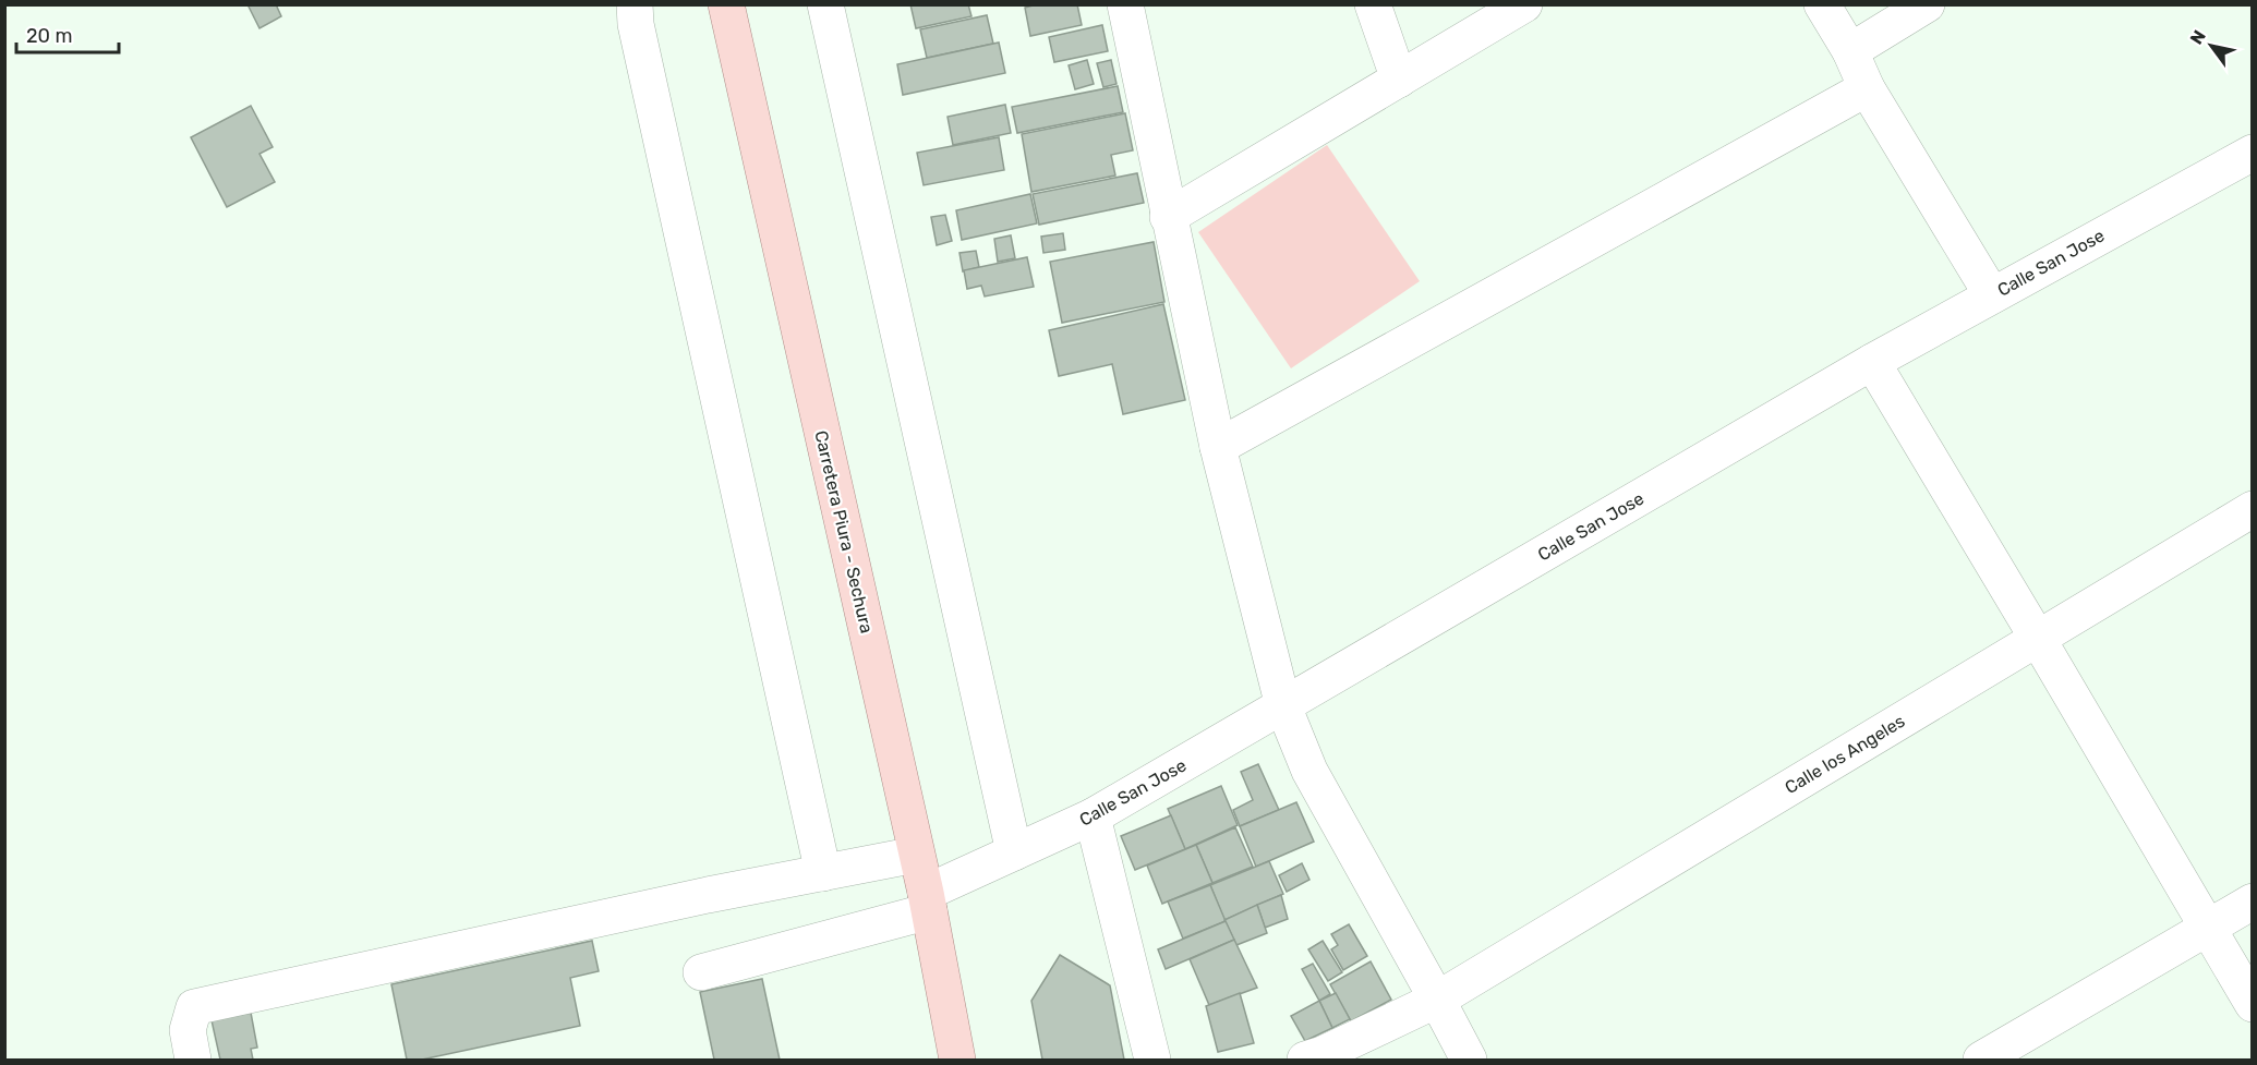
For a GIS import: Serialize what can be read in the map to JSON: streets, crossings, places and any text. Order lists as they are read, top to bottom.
{
  "streets": {
    "main road": ["Carretera Piura - Sechura"],
    "street": ["Calle San Jose", "Calle los Angeles"]
  },
  "crossings": [
    ["Calle San Jose", "Carretera Piura - Sechura"]
  ],
  "scale_bar": "20 m",
  "north": "top left"
}
